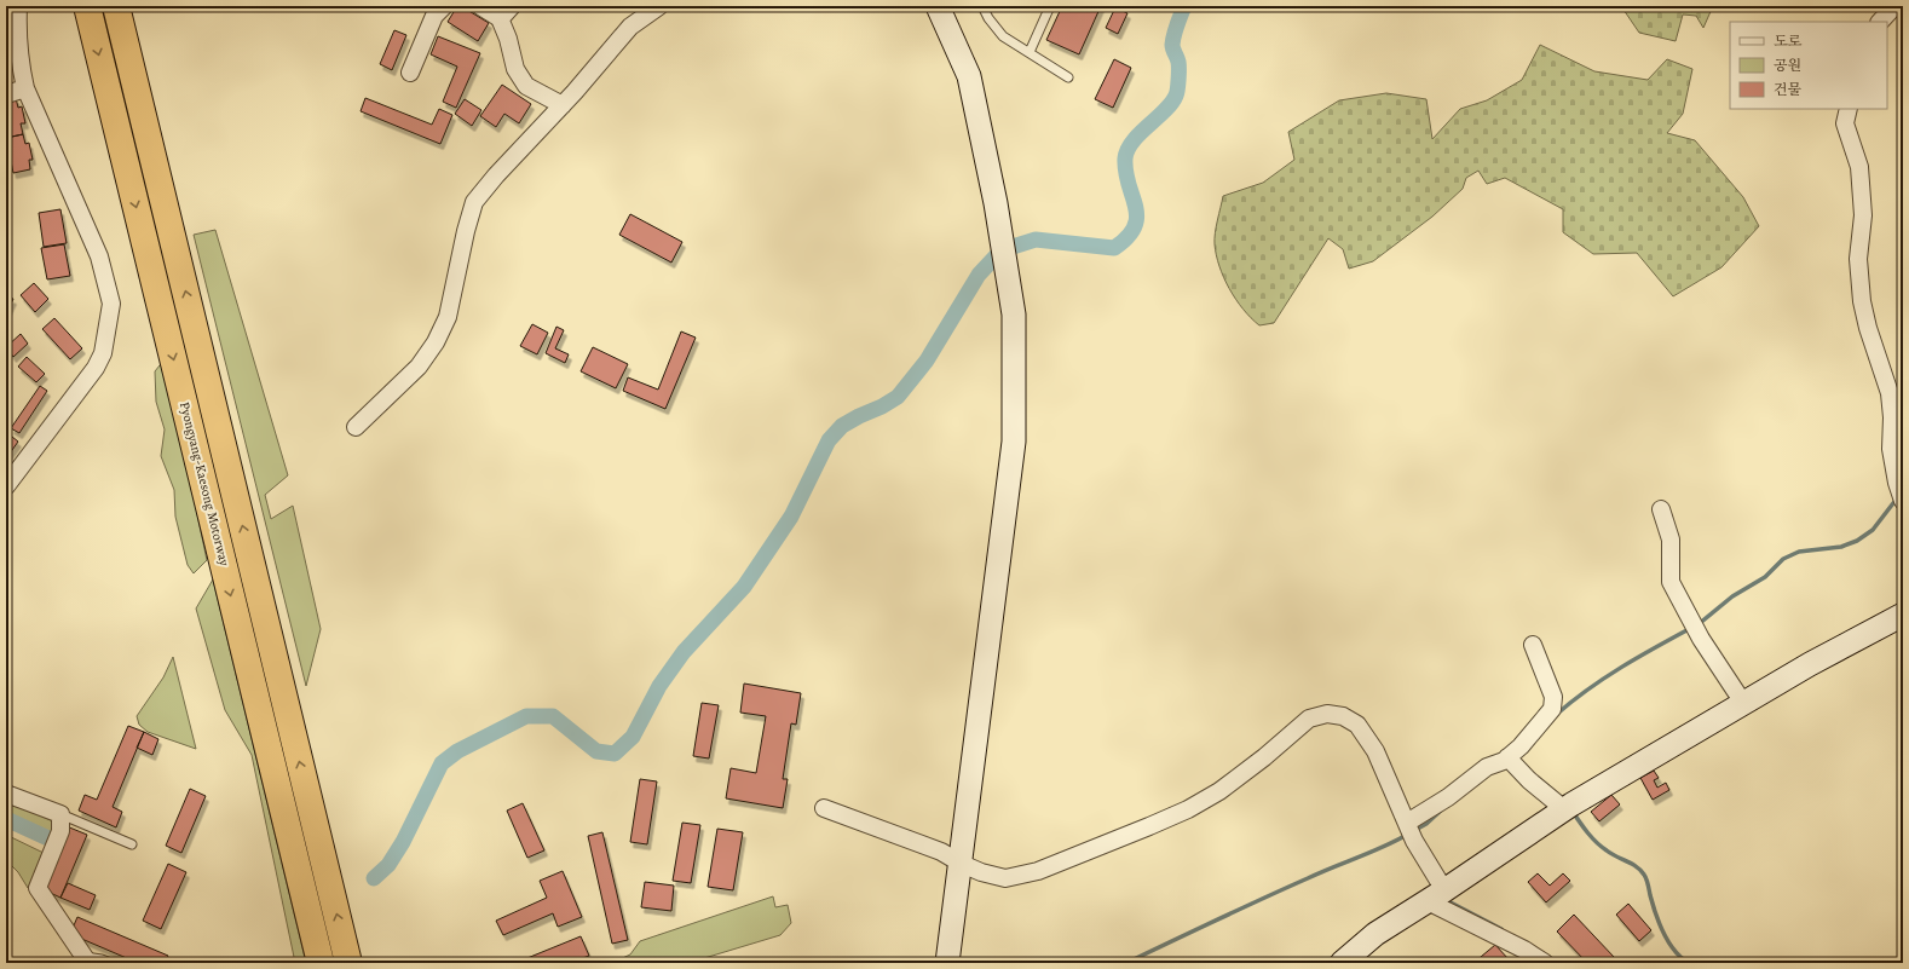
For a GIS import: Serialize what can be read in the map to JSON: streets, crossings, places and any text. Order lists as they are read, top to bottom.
{
  "streets": {
    "highway": ["Pyongyang-Kaesong Motorway"]
  },
  "legend": ["도로", "공원", "건물"]
}
